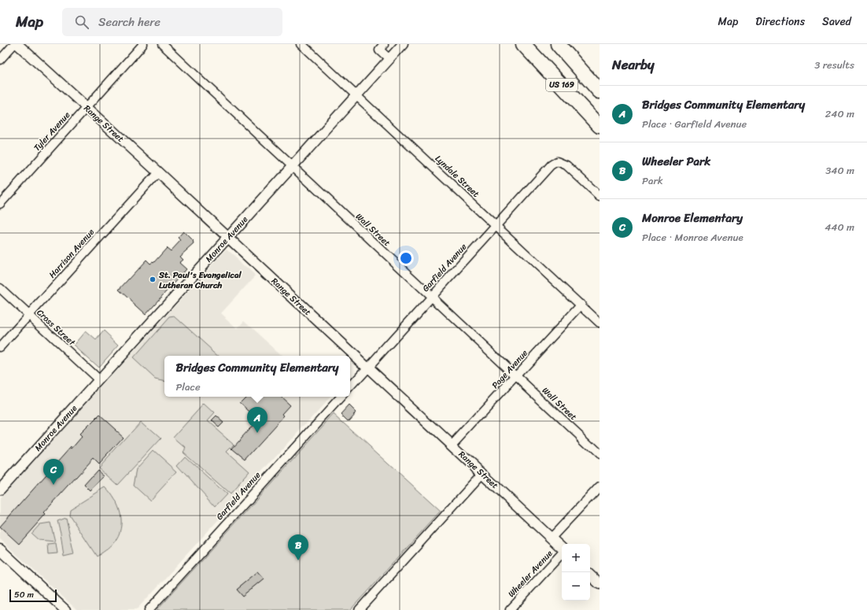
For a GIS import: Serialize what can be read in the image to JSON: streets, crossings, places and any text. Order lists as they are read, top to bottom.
{
  "streets": {
    "highway": ["US 169"],
    "street": [
      "Range Street",
      "Tyler Avenue",
      "Lyndale Street",
      "Wall Street",
      "Monroe Avenue",
      "Harrison Avenue",
      "Garfield Avenue",
      "Cross Street",
      "Page Avenue",
      "Wheeler Avenue"
    ]
  },
  "crossings": [
    ["Range Street", "Tyler Avenue"],
    ["Range Street", "Monroe Avenue"],
    ["Range Street", "Harrison Avenue"],
    ["Range Street", "Garfield Avenue"],
    ["Range Street", "Page Avenue"],
    ["Range Street", "Wheeler Avenue"],
    ["Lyndale Street", "Monroe Avenue"],
    ["Lyndale Street", "Garfield Avenue"],
    ["Lyndale Street", "Page Avenue"],
    ["Wall Street", "Monroe Avenue"],
    ["Wall Street", "Garfield Avenue"],
    ["Wall Street", "Page Avenue"],
    ["Monroe Avenue", "Cross Street"],
    ["Harrison Avenue", "Cross Street"]
  ],
  "places": ["St. Paul's Evangelical Lutheran Church"],
  "scale_bar": "50 m",
  "page": {
    "header": "Map",
    "search": "Search here",
    "nav": ["Map", "Directions", "Saved"],
    "heading": ["Nearby", "3 results"],
    "list": [
      {
        "mark": "A",
        "name": "Bridges Community Elementary",
        "note": "Place · Garfield Avenue",
        "value": "240 m"
      },
      {
        "mark": "B",
        "name": "Wheeler Park",
        "note": "Park",
        "value": "340 m"
      },
      {
        "mark": "C",
        "name": "Monroe Elementary",
        "note": "Place · Monroe Avenue",
        "value": "440 m"
      }
    ],
    "popup": ["Bridges Community Elementary", "Place"],
    "pins": ["A", "C", "B"],
    "map_buttons": ["+", "−"],
    "scale": "50 m"
  }
}
